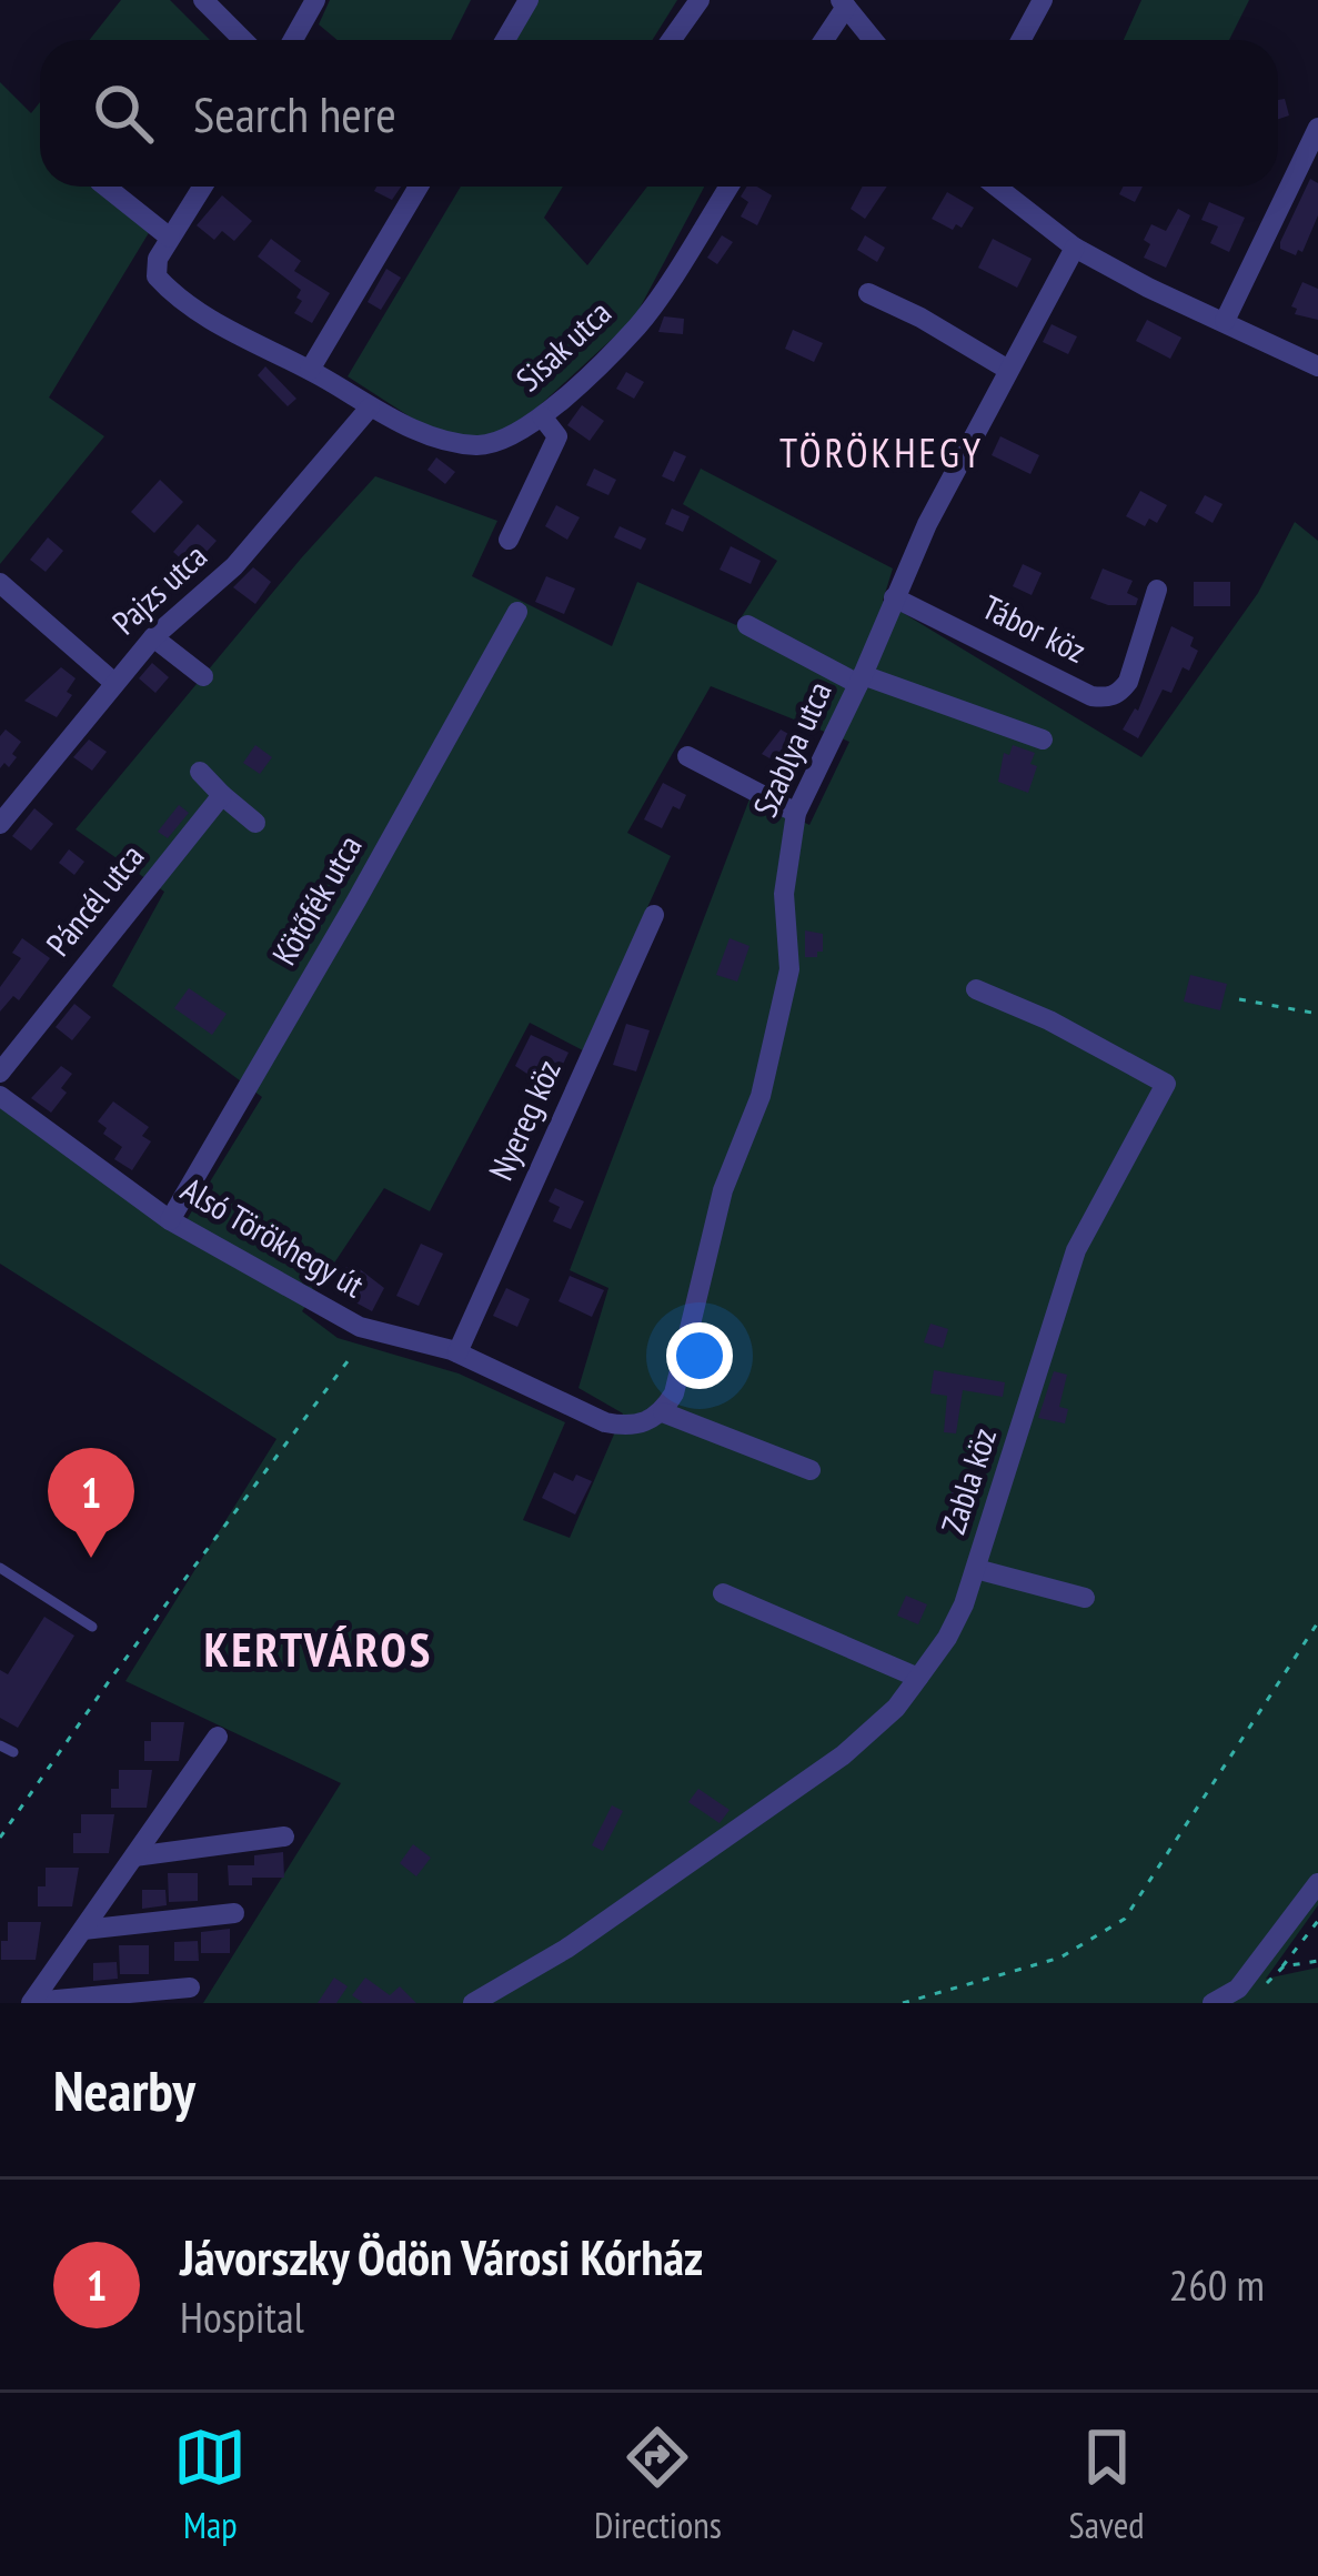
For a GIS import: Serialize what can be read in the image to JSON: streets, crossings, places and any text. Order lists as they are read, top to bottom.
{
  "streets": {
    "street": [
      "Sisak utca",
      "Pajzs utca",
      "Tábor köz",
      "Szablya utca",
      "Páncél utca",
      "Kötőfék utca",
      "Nyereg köz",
      "Alsó Törökhegy út",
      "Zabla köz"
    ]
  },
  "crossings": [
    ["Sisak utca", "Pajzs utca"],
    ["Tábor köz", "Szablya utca"],
    ["Szablya utca", "Alsó Törökhegy út"],
    ["Kötőfék utca", "Alsó Törökhegy út"],
    ["Nyereg köz", "Alsó Törökhegy út"]
  ],
  "districts": ["TÖRÖKHEGY", "KERTVÁROS"],
  "page": {
    "search": "Search here",
    "pins": "1",
    "heading": "Nearby",
    "list": [
      {
        "mark": "1",
        "name": "Jávorszky Ödön Városi Kórház",
        "note": "Hospital",
        "value": "260 m"
      }
    ],
    "nav": ["Map", "Directions", "Saved"]
  }
}
